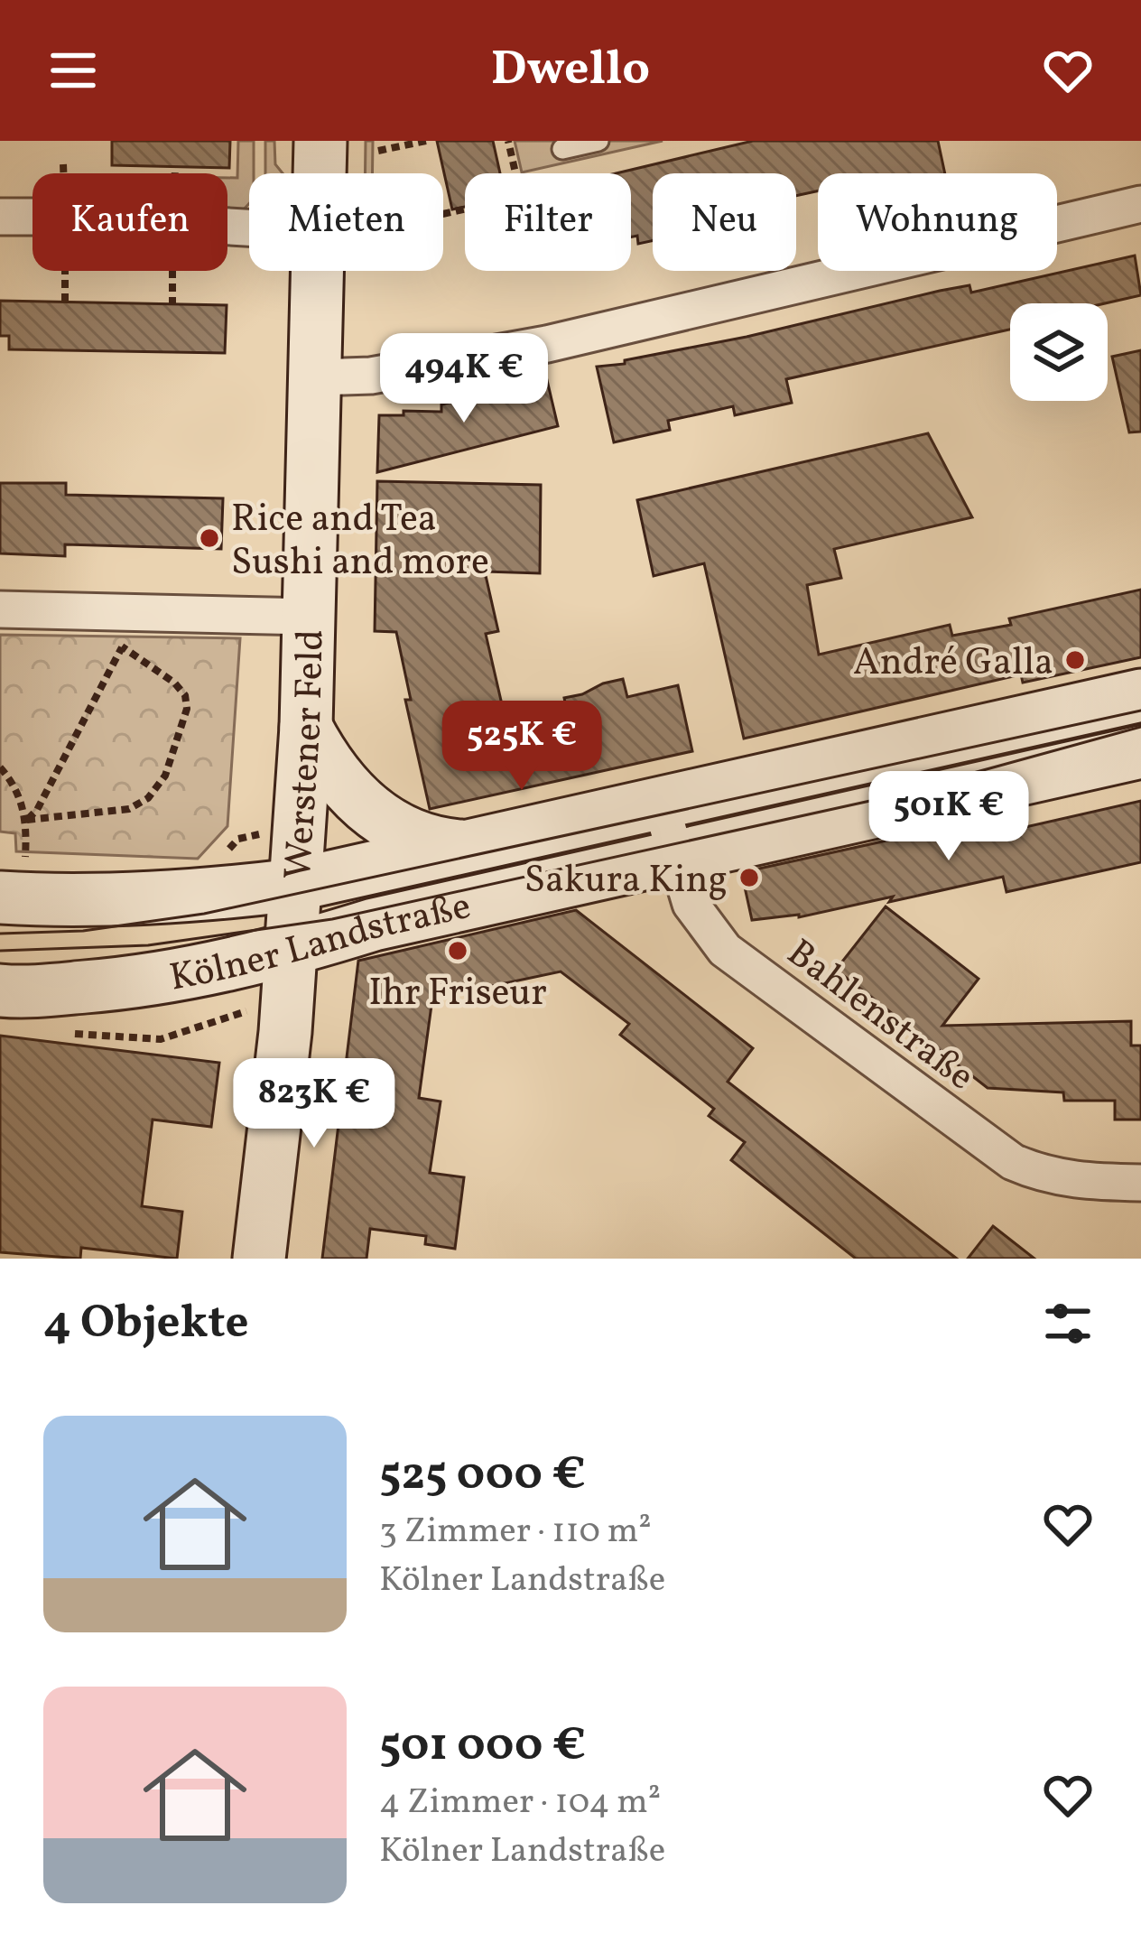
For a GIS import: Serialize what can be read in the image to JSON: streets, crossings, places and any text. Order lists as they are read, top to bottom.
{
  "streets": {
    "main road": ["Werstener Feld", "Kölner Landstraße"],
    "street": ["Bahlenstraße"]
  },
  "crossings": [
    ["Werstener Feld", "Kölner Landstraße"],
    ["Kölner Landstraße", "Bahlenstraße"]
  ],
  "places": [
    "Rice and Tea Sushi and more",
    "André Galla",
    "Sakura King",
    "Ihr Friseur"
  ],
  "page": {
    "header": "Dwello",
    "chip": [
      "Kaufen",
      "Mieten",
      "Filter",
      "Neu",
      "Wohnung"
    ],
    "price": [
      "494K €",
      "525K €",
      "501K €",
      "823K €"
    ],
    "heading": "4 Objekte",
    "list": [
      {
        "name": "525 000 €",
        "note": "3 Zimmer · 110 m² · Kölner Landstraße"
      },
      {
        "name": "501 000 €",
        "note": "4 Zimmer · 104 m² · Kölner Landstraße"
      }
    ]
  }
}
